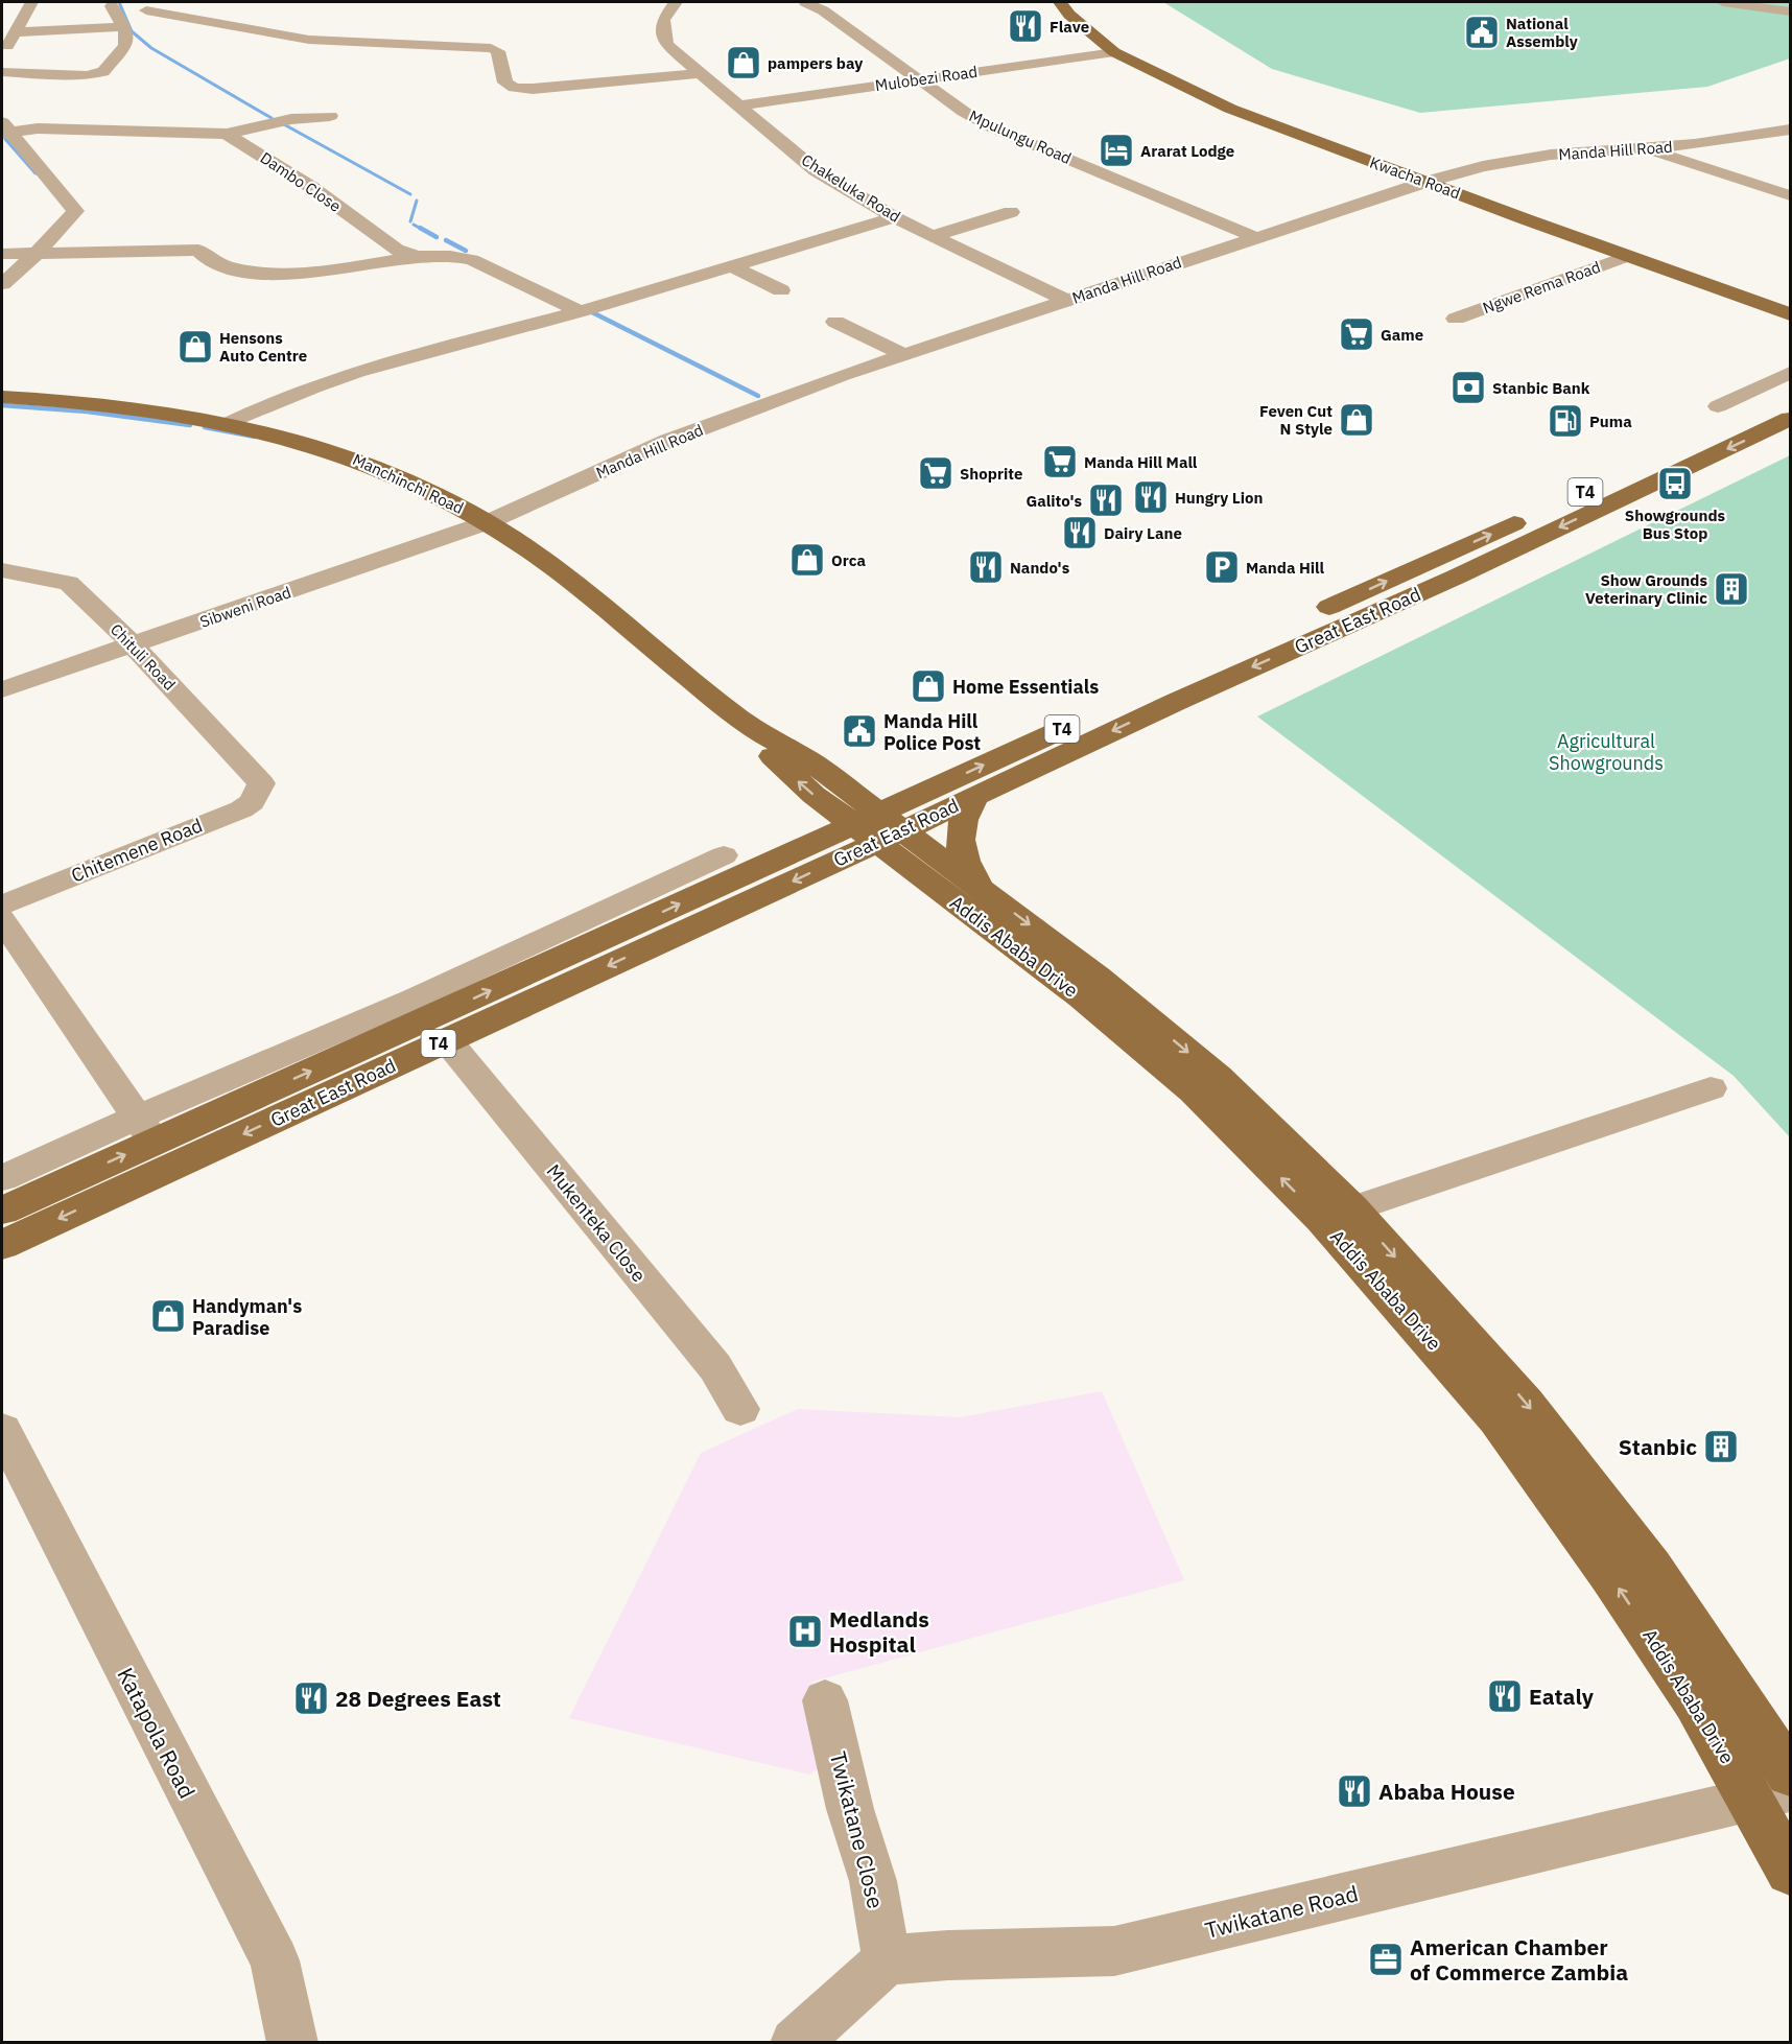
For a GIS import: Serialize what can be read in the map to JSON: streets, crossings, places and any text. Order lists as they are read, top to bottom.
{
  "streets": {
    "main road": [
      "Kwacha Road",
      "Manchinchi Road",
      "T4",
      "Great East Road",
      "Addis Ababa Drive"
    ],
    "street": [
      "Mulobezi Road",
      "Mpulungu Road",
      "Manda Hill Road",
      "Dambo Close",
      "Chakeluka Road",
      "Ngwe Rema Road",
      "Sibweni Road",
      "Chituli Road",
      "Chitemene Road",
      "Mukenteka Close",
      "Katapola Road",
      "Twikatane Close",
      "Twikatane Road"
    ]
  },
  "crossings": [
    ["Mulobezi Road", "Mpulungu Road"],
    ["Mulobezi Road", "Kwacha Road"],
    ["Mulobezi Road", "Chakeluka Road"],
    ["Mpulungu Road", "Manda Hill Road"],
    ["Manda Hill Road", "Kwacha Road"],
    ["Manda Hill Road", "Chakeluka Road"],
    ["Manda Hill Road", "Manchinchi Road"],
    ["Manda Hill Road", "Sibweni Road"],
    ["Kwacha Road", "Ngwe Rema Road"],
    ["Manchinchi Road", "Sibweni Road"],
    ["Manchinchi Road", "Great East Road"],
    ["Manchinchi Road", "Addis Ababa Drive"],
    ["Sibweni Road", "Chituli Road"],
    ["Great East Road", "Addis Ababa Drive"],
    ["Great East Road", "Mukenteka Close"],
    ["Chituli Road", "Chitemene Road"],
    ["Addis Ababa Drive", "Twikatane Road"],
    ["Twikatane Close", "Twikatane Road"]
  ],
  "parks": ["Agricultural Showgrounds"],
  "places": {
    "restaurant": [
      "Flave",
      "Hungry Lion",
      "Galito's",
      "Dairy Lane",
      "Nando's",
      "Eataly",
      "28 Degrees East",
      "Ababa House"
    ],
    "public building": ["National Assembly", "Manda Hill Police Post"],
    "shop": [
      "pampers bay",
      "Hensons Auto Centre",
      "Feven Cut N Style",
      "Orca",
      "Home Essentials",
      "Handyman's Paradise"
    ],
    "hotel": ["Ararat Lodge"],
    "supermarket": ["Game", "Manda Hill Mall", "Shoprite"],
    "bank": ["Stanbic Bank"],
    "fuel station": ["Puma"],
    "bus stop": ["Showgrounds Bus Stop"],
    "parking": ["Manda Hill"],
    "building": ["Show Grounds Veterinary Clinic", "Stanbic"],
    "hospital": ["Medlands Hospital"],
    "office": ["American Chamber of Commerce Zambia"]
  }
}
